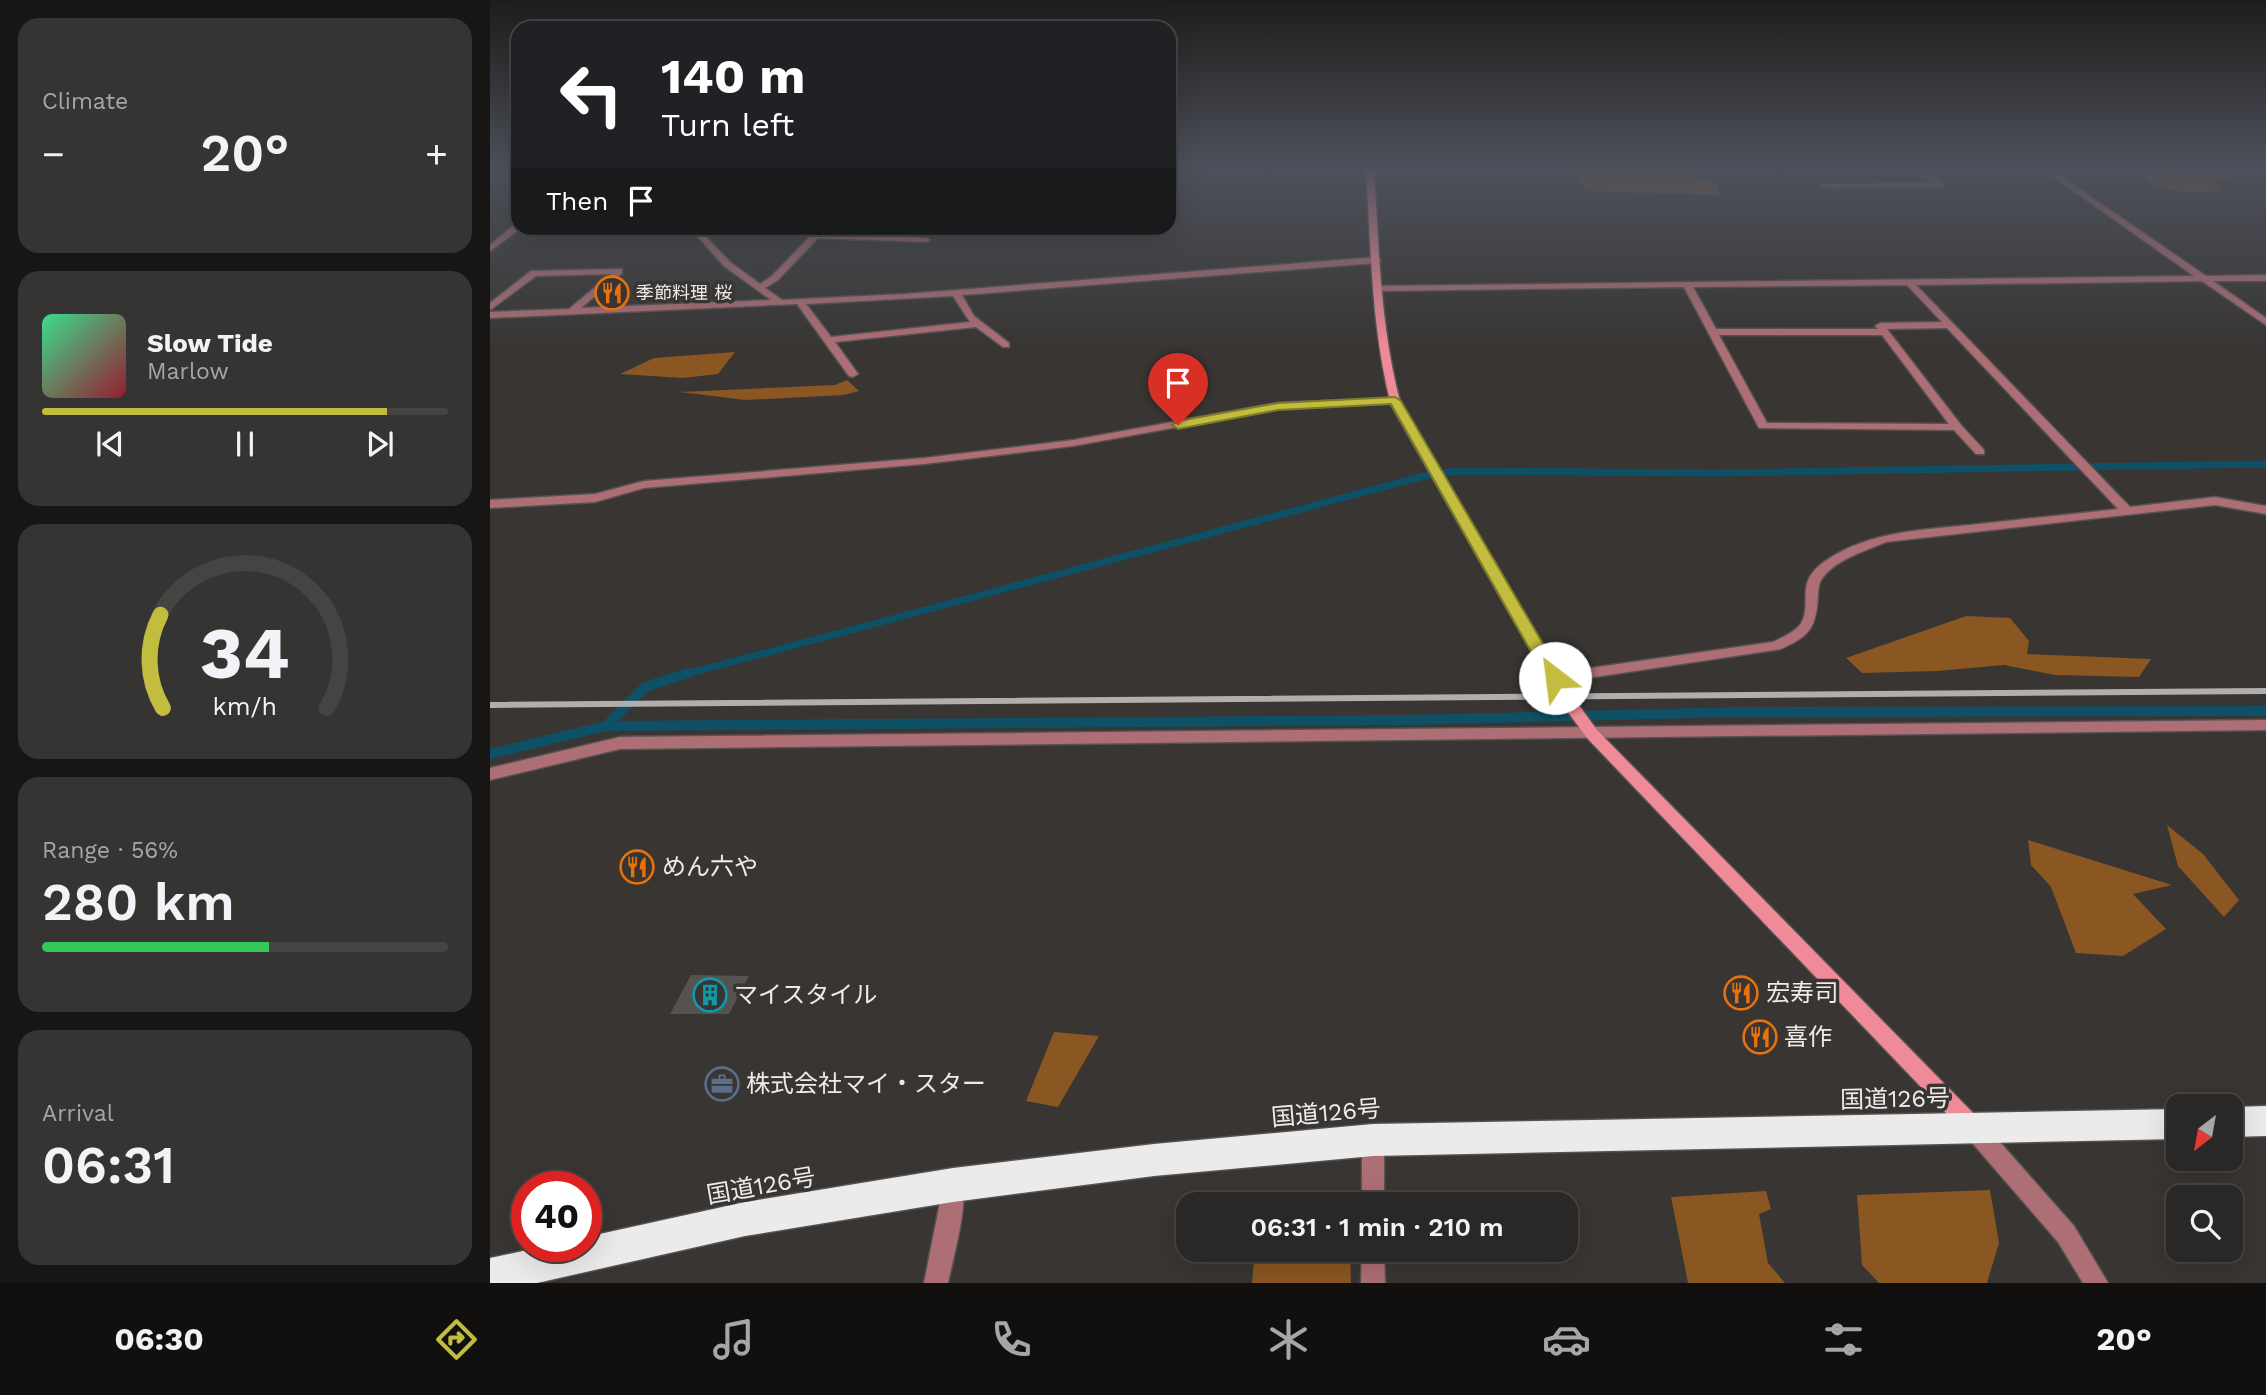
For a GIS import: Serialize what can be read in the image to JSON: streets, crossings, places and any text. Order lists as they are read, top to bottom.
{
  "streets": {
    "highway": ["国道126号"]
  },
  "places": {
    "restaurant": [
      "季節料理 桜",
      "めん六や",
      "宏寿司",
      "喜作"
    ],
    "building": ["マイスタイル"],
    "office": ["株式会社マイ・スター"]
  },
  "north": "bottom left",
  "page": {
    "tile": [
      "Climate",
      ["Range · 56%", "280 km"],
      ["Arrival", "06:31"]
    ],
    "turn": ["140 m", "Turn left"],
    "heat": ["−", "20°", "+"],
    "then": "Then",
    "song": ["Slow Tide", "Marlow"],
    "limit": "40",
    "trip": "06:31 · 1 min · 210 m",
    "tabs": ["06:30", "20°"],
    "gauge": ["34", "km/h"]
  }
}
